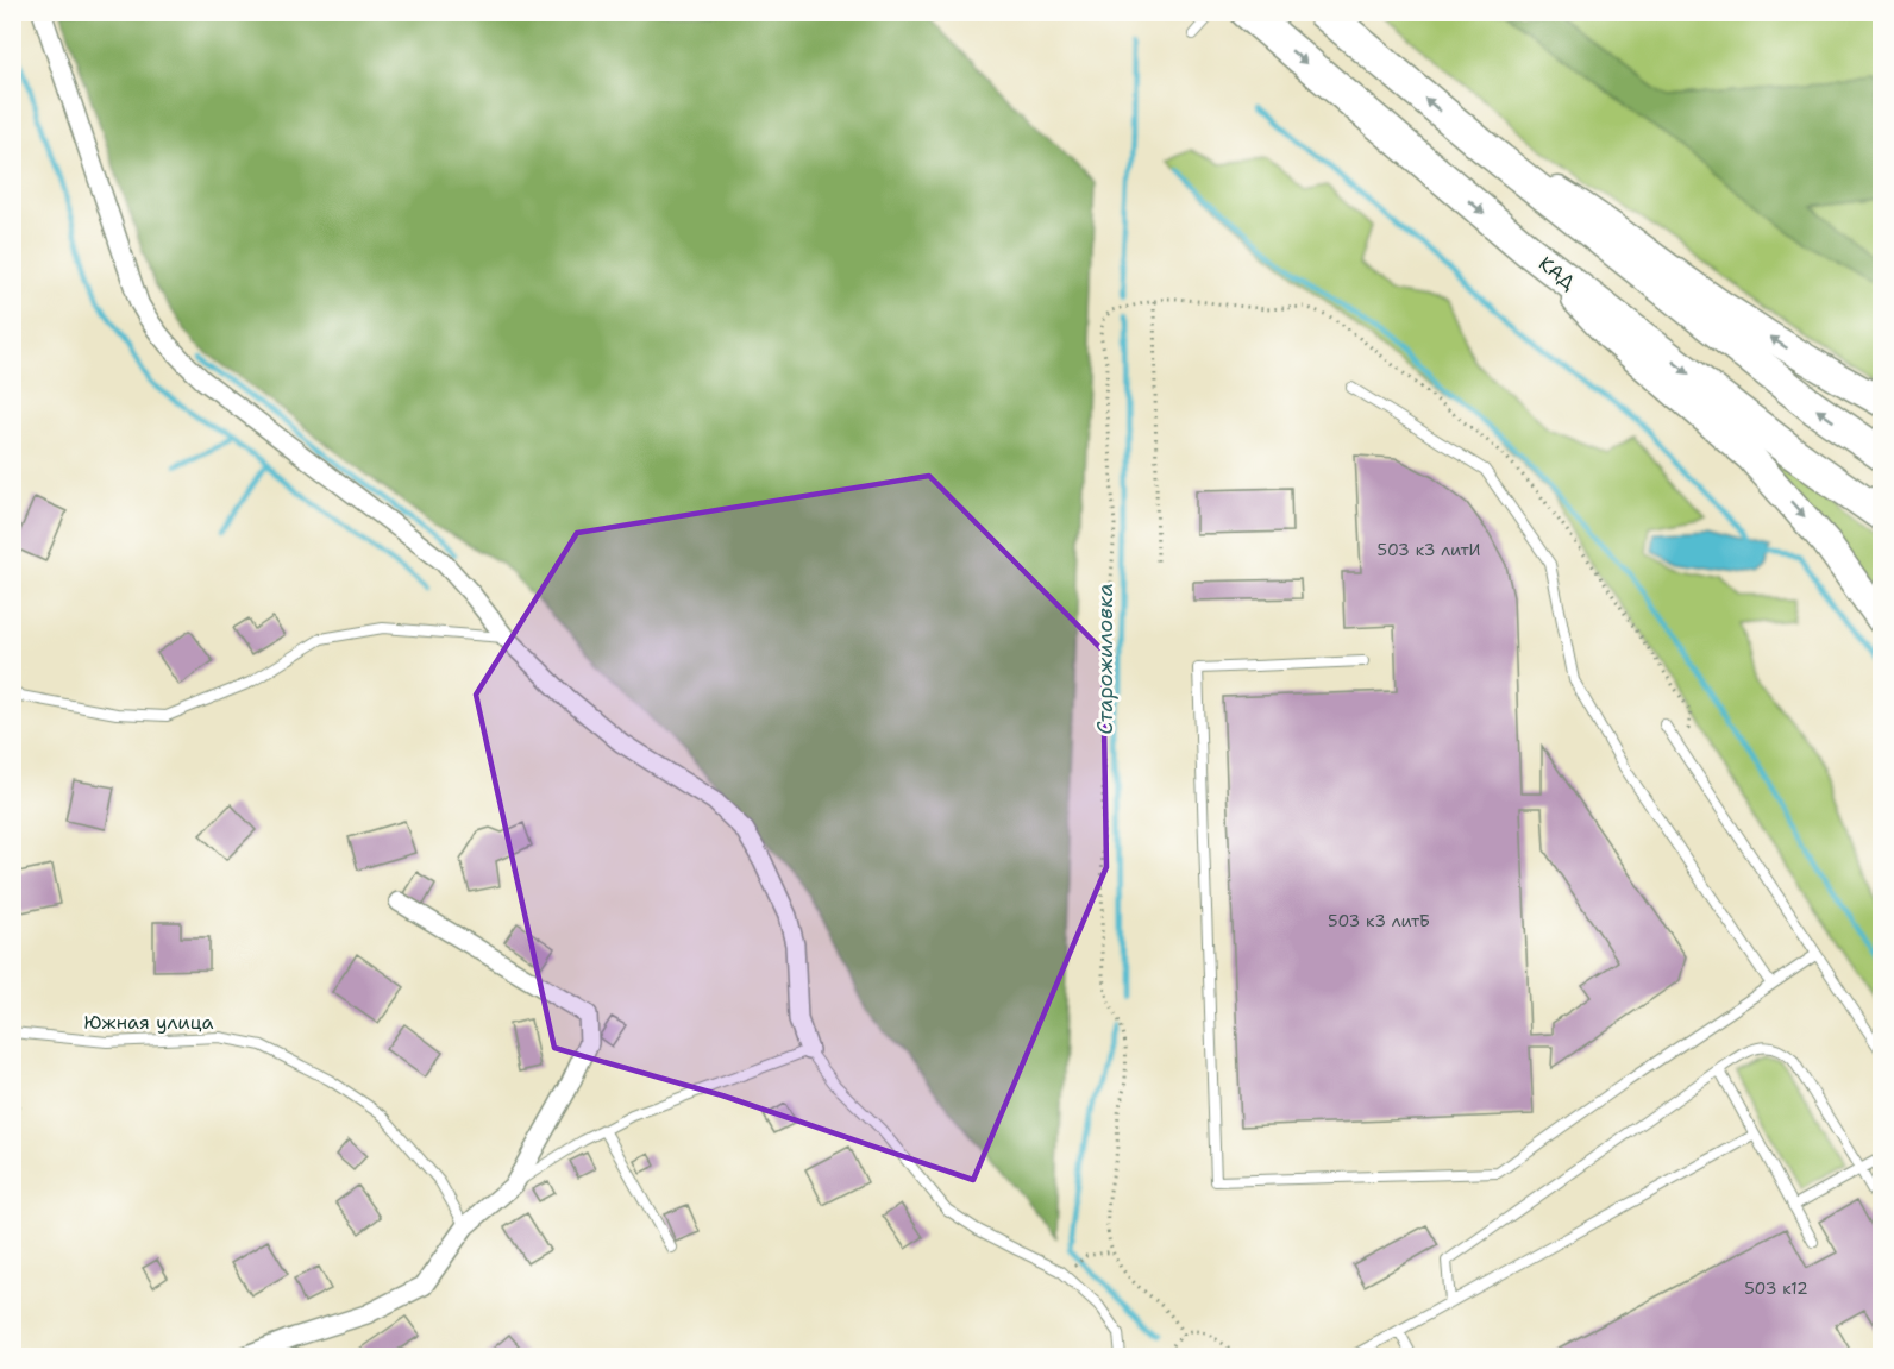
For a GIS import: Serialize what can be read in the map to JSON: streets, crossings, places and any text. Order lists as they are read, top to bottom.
{
  "streets": {
    "highway": ["КАД"],
    "lane": ["Южная улица"]
  },
  "water": ["Старожиловка"],
  "house_numbers": ["503 к3 литИ", "503 к3 литБ", "503 к12"]
}
